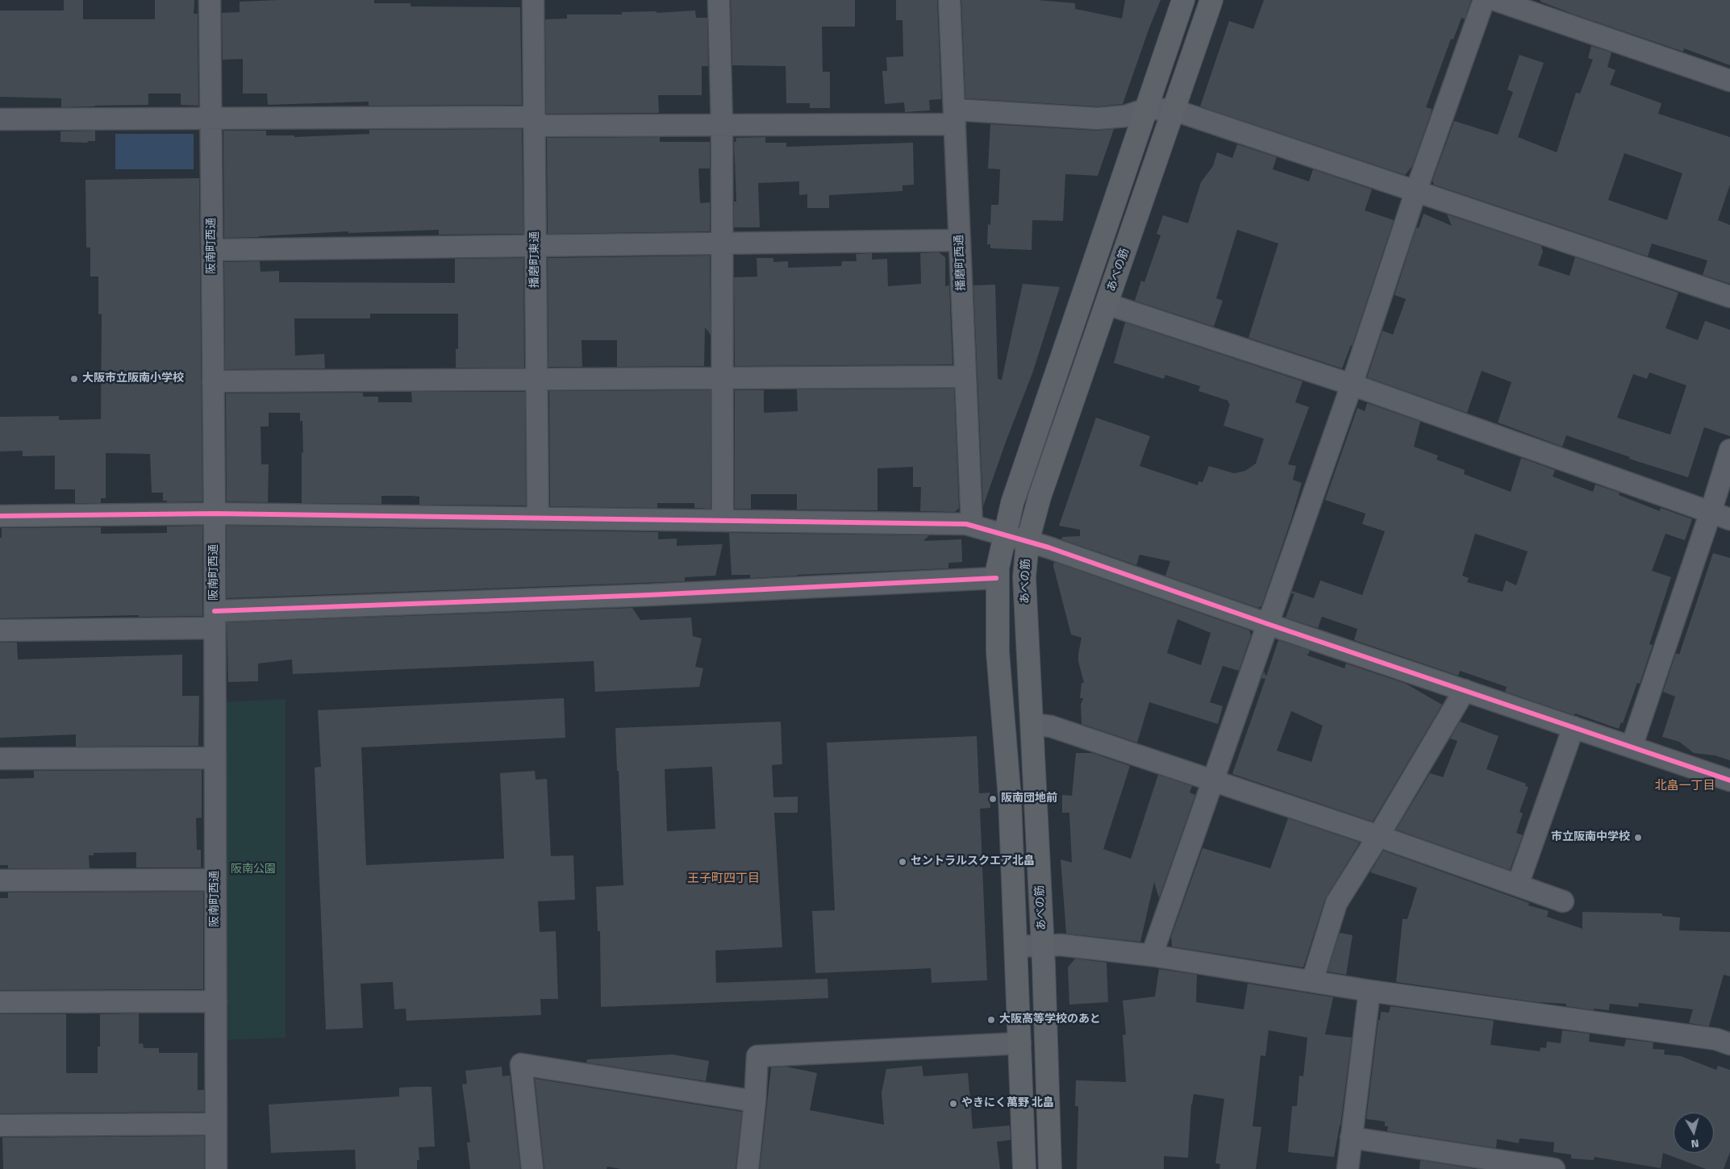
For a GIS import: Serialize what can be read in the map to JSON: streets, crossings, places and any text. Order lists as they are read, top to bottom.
{
  "streets": {
    "main road": ["あべの筋"],
    "street": ["阪南町西通", "播磨町東通", "播磨町西通"]
  },
  "districts": ["北畠一丁目", "王子町四丁目"],
  "parks": ["阪南公園"],
  "places": [
    "大阪市立阪南小学校",
    "阪南団地前",
    "市立阪南中学校",
    "セントラルスクエア北畠",
    "大阪高等学校のあと",
    "やきにく萬野 北畠"
  ],
  "north": "bottom"
}
